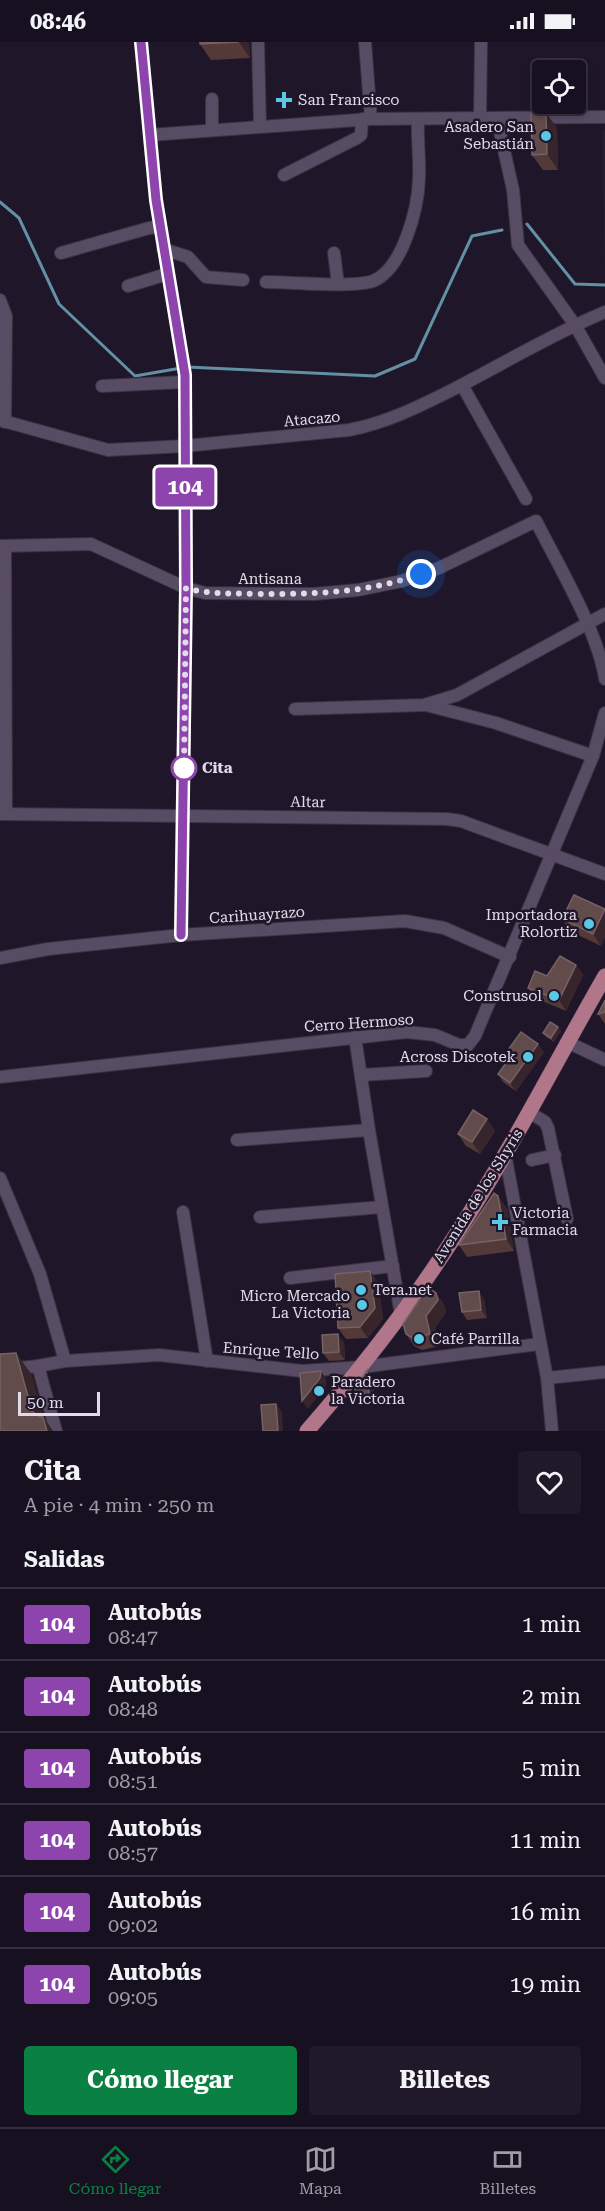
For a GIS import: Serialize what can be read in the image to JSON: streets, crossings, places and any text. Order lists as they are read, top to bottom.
{
  "streets": {
    "main road": ["Avenida de los Shyris"],
    "street": [
      "Atacazo",
      "Antisana",
      "Altar",
      "Carihuayrazo",
      "Cerro Hermoso",
      "Enrique Tello"
    ]
  },
  "crossings": [
    ["Altar", "Cerro Hermoso"],
    ["Carihuayrazo", "Cerro Hermoso"],
    ["Avenida de los Shyris", "Enrique Tello"]
  ],
  "places": {
    "health": ["San Francisco", "Victoria Farmacia"],
    "other": [
      "Asadero San Sebastián",
      "Cita",
      "Importadora Rolortiz",
      "Construsol",
      "Across Discotek",
      "Tera.net",
      "Micro Mercado La Victoria",
      "Café Parrilla",
      "Paradero la Victoria"
    ]
  },
  "lines": ["bus line 104"],
  "scale_bar": "50 m",
  "page": {
    "status": "08:46",
    "on_map": "104",
    "scale": "50 m",
    "heading": [
      ["Cita", "A pie · 4 min · 250 m"],
      "Salidas"
    ],
    "list": [
      {
        "mark": "104",
        "name": "Autobús",
        "note": "08:47",
        "value": "1 min"
      },
      {
        "mark": "104",
        "name": "Autobús",
        "note": "08:48",
        "value": "2 min"
      },
      {
        "mark": "104",
        "name": "Autobús",
        "note": "08:51",
        "value": "5 min"
      },
      {
        "mark": "104",
        "name": "Autobús",
        "note": "08:57",
        "value": "11 min"
      },
      {
        "mark": "104",
        "name": "Autobús",
        "note": "09:02",
        "value": "16 min"
      },
      {
        "mark": "104",
        "name": "Autobús",
        "note": "09:05",
        "value": "19 min"
      }
    ],
    "buttons": ["Cómo llegar", "Billetes"],
    "tabs": ["Cómo llegar", "Mapa", "Billetes"]
  }
}
